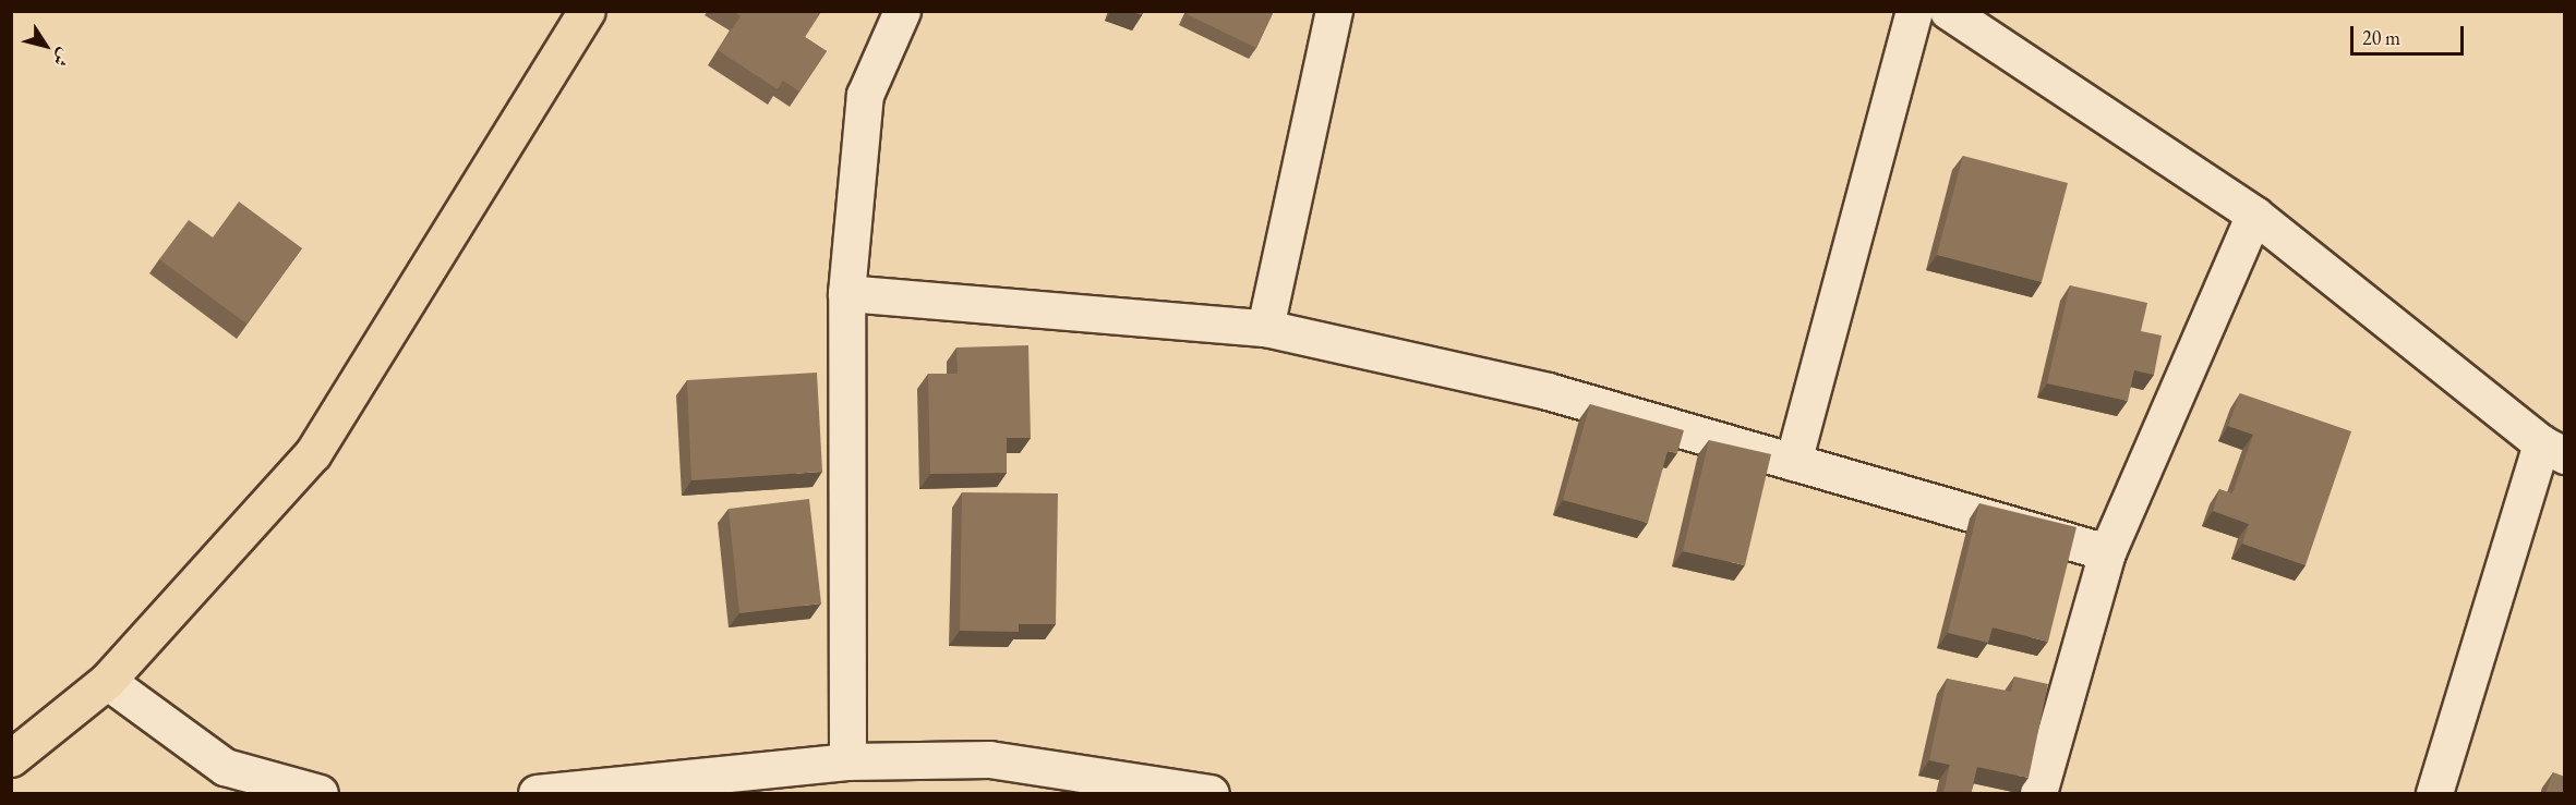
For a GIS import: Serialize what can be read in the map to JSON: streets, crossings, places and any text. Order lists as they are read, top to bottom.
{
  "scale_bar": "20 m",
  "north": "bottom right"
}
